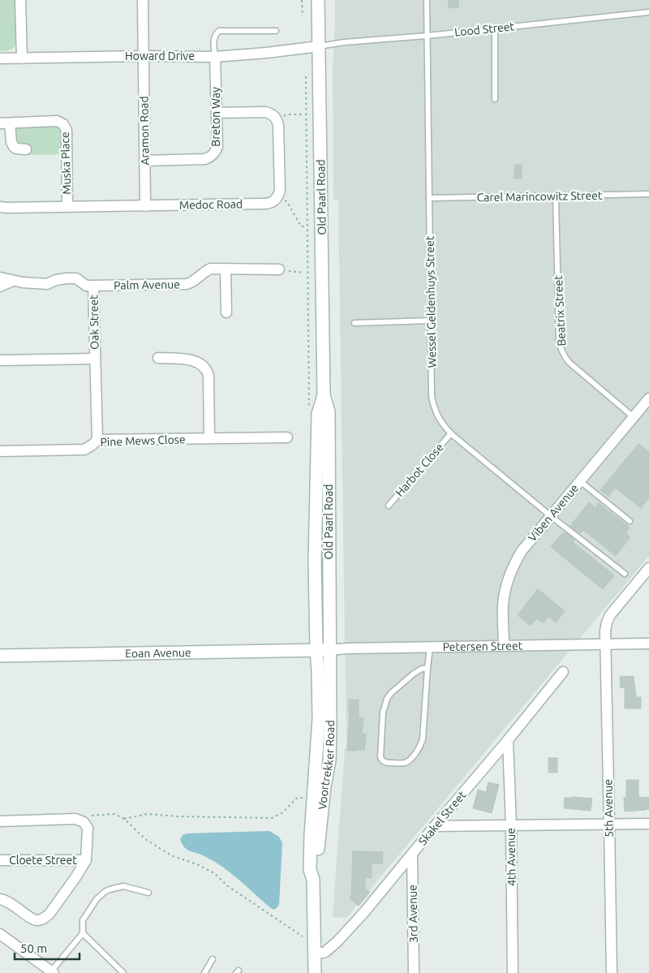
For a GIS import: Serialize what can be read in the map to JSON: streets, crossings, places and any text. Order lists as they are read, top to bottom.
{
  "streets": {
    "main road": [
      "Old Paarl Road",
      "Petersen Street",
      "Eoan Avenue",
      "Voortrekker Road"
    ],
    "street": [
      "Howard Drive",
      "Breton Way",
      "Aramon Road",
      "Muska Place",
      "Medoc Road",
      "Palm Avenue",
      "Oak Street",
      "Pine Mews Close",
      "Viben Avenue",
      "5th Avenue",
      "Skakel Street",
      "4th Avenue",
      "Cloete Street",
      "3rd Avenue"
    ],
    "lane": [
      "Lood Street",
      "Carel Marincowitz Street",
      "Wessel Geldenhuys Street",
      "Beatrix Street",
      "Harbot Close"
    ]
  },
  "crossings": [
    ["Lood Street", "Howard Drive"],
    ["Lood Street", "Old Paarl Road"],
    ["Lood Street", "Wessel Geldenhuys Street"],
    ["Howard Drive", "Breton Way"],
    ["Howard Drive", "Aramon Road"],
    ["Howard Drive", "Old Paarl Road"],
    ["Breton Way", "Aramon Road"],
    ["Aramon Road", "Medoc Road"],
    ["Muska Place", "Medoc Road"],
    ["Carel Marincowitz Street", "Wessel Geldenhuys Street"],
    ["Carel Marincowitz Street", "Beatrix Street"],
    ["Old Paarl Road", "Petersen Street"],
    ["Old Paarl Road", "Eoan Avenue"],
    ["Old Paarl Road", "Voortrekker Road"],
    ["Palm Avenue", "Oak Street"],
    ["Wessel Geldenhuys Street", "Harbot Close"],
    ["Wessel Geldenhuys Street", "Viben Avenue"],
    ["Beatrix Street", "Viben Avenue"],
    ["Oak Street", "Pine Mews Close"],
    ["Viben Avenue", "Petersen Street"],
    ["Petersen Street", "Eoan Avenue"],
    ["Petersen Street", "Voortrekker Road"],
    ["Petersen Street", "5th Avenue"],
    ["Eoan Avenue", "Voortrekker Road"],
    ["Voortrekker Road", "Skakel Street"],
    ["Skakel Street", "4th Avenue"],
    ["Skakel Street", "3rd Avenue"]
  ],
  "scale_bar": "50 m"
}
